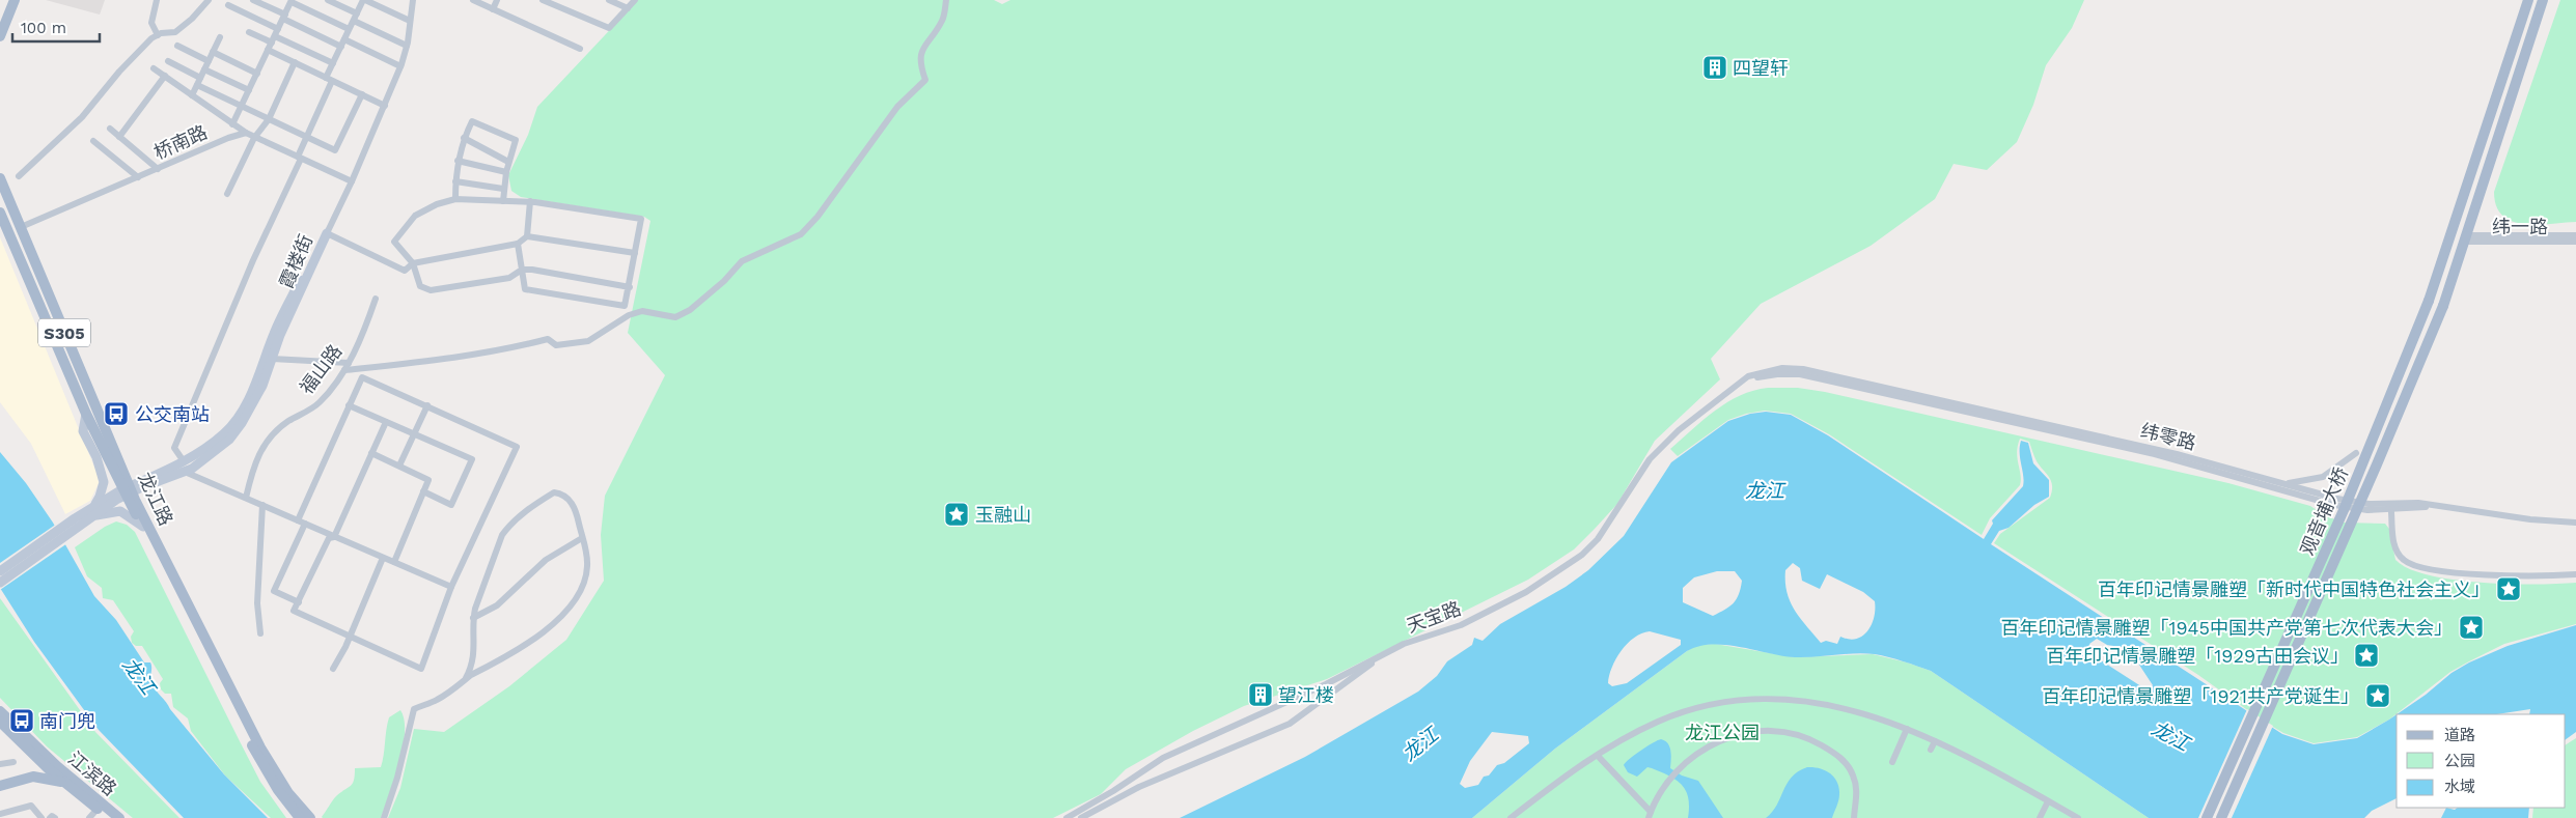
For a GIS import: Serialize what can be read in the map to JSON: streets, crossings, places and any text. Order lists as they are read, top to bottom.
{
  "streets": {
    "main road": [
      "S305",
      "龙江路",
      "观音埔大桥",
      "江滨路"
    ],
    "street": [
      "桥南路",
      "纬一路",
      "霞楼街",
      "福山路",
      "纬零路",
      "天宝路"
    ]
  },
  "crossings": [
    ["桥南路", "龙江路"],
    ["纬一路", "观音埔大桥"],
    ["霞楼街", "龙江路"],
    ["纬零路", "天宝路"]
  ],
  "water": ["龙江"],
  "parks": ["龙江公园"],
  "places": {
    "building": ["四望轩", "望江楼"],
    "bus stop": ["公交南站", "南门兜"],
    "place": [
      "玉融山",
      "百年印记情景雕塑「新时代中国特色社会主义」",
      "百年印记情景雕塑「1945中国共产党第七次代表大会」",
      "百年印记情景雕塑「1929古田会议」",
      "百年印记情景雕塑「1921共产党诞生」"
    ]
  },
  "legend": ["道路", "公园", "水域"],
  "scale_bar": "100 m"
}
